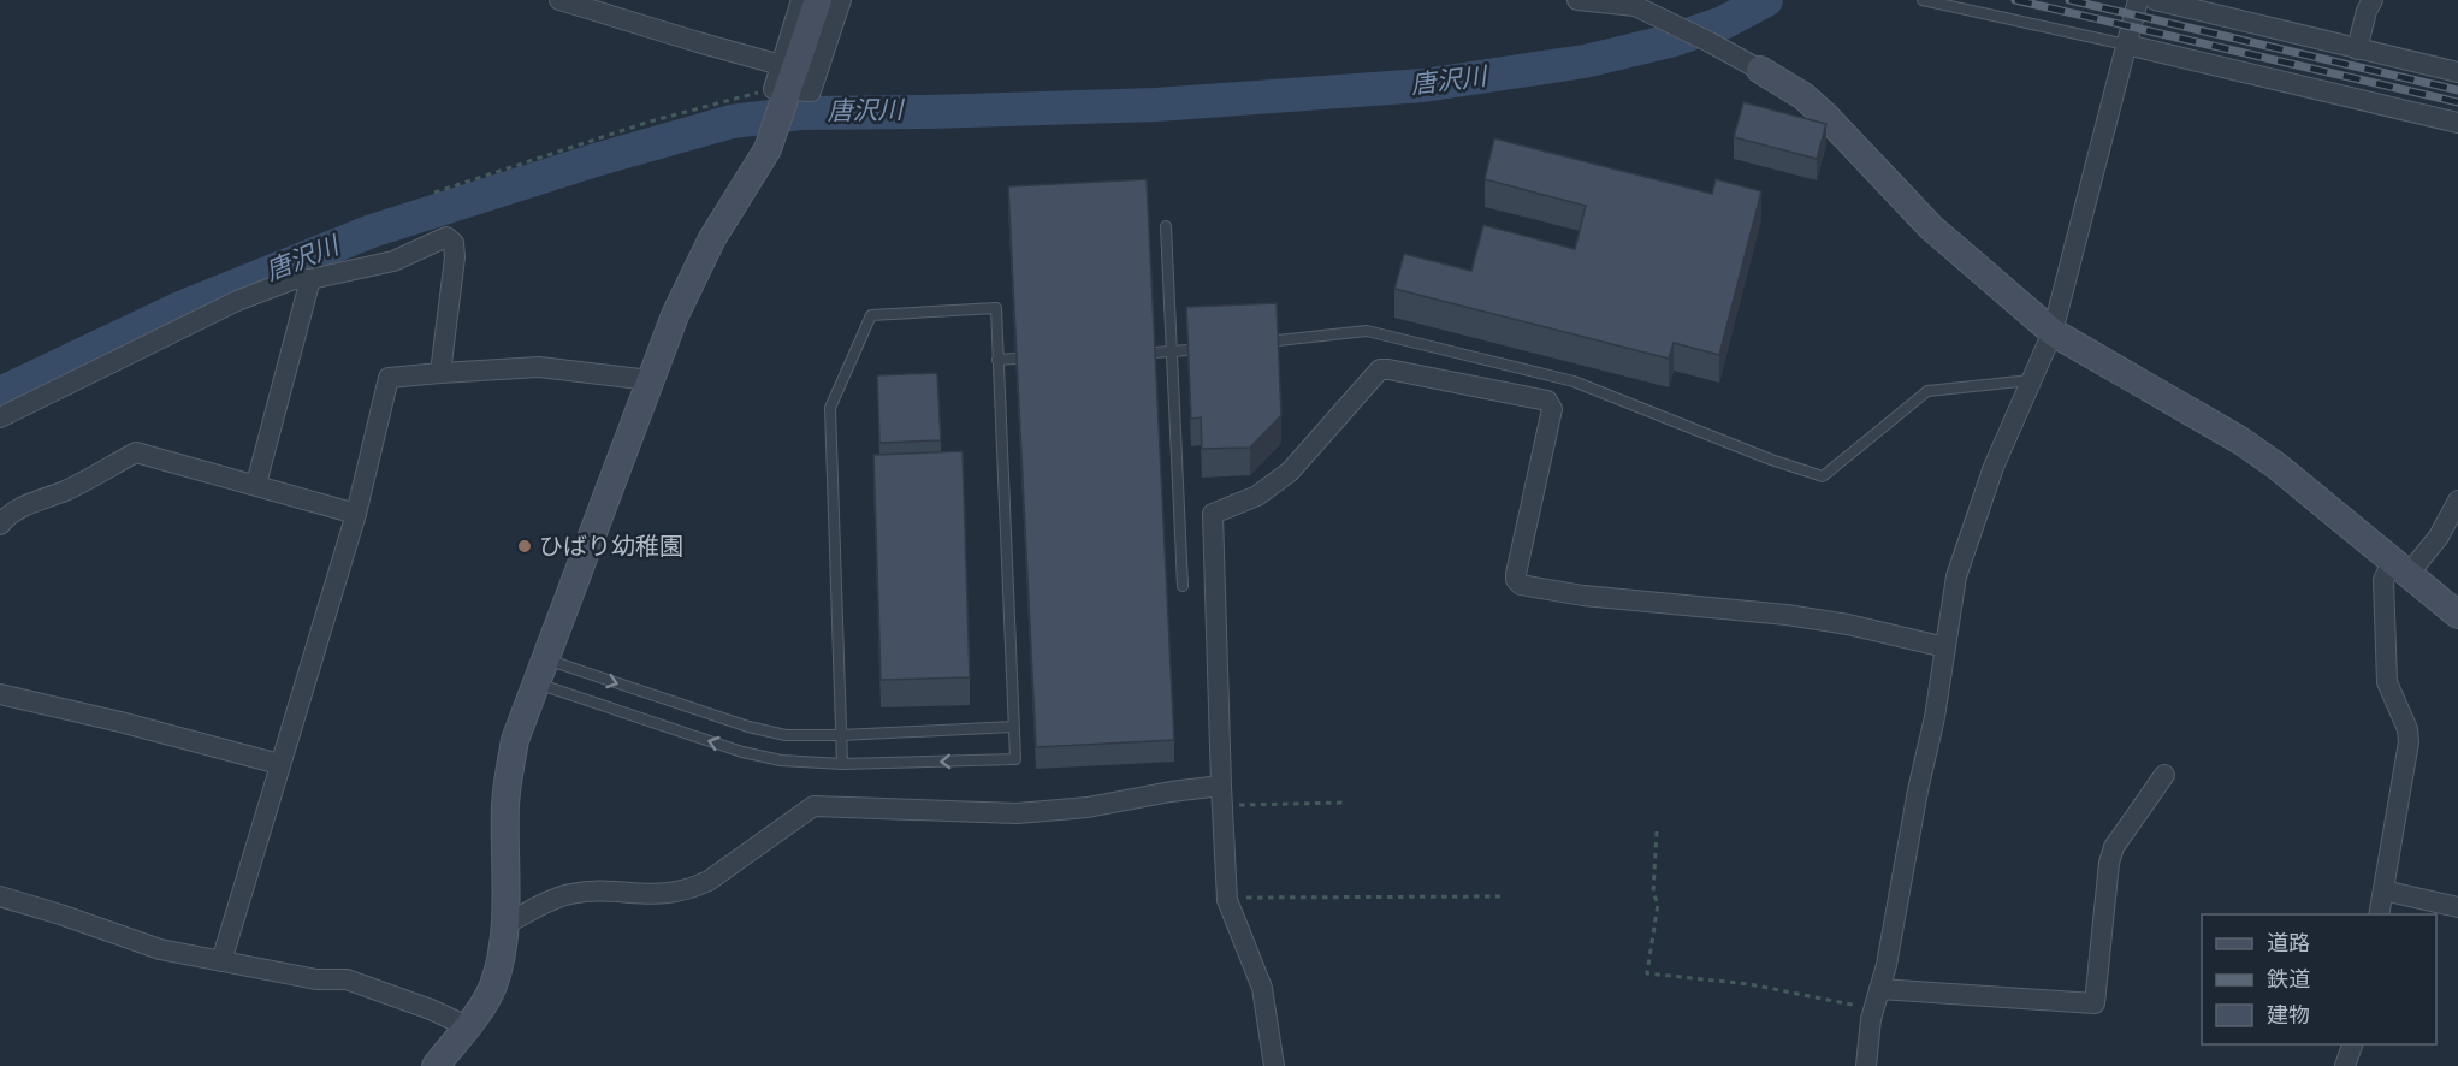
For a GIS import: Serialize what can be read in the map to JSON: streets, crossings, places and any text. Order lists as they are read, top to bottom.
{
  "water": ["唐沢川"],
  "places": ["ひばり幼稚園"],
  "legend": ["道路", "鉄道", "建物"]
}
